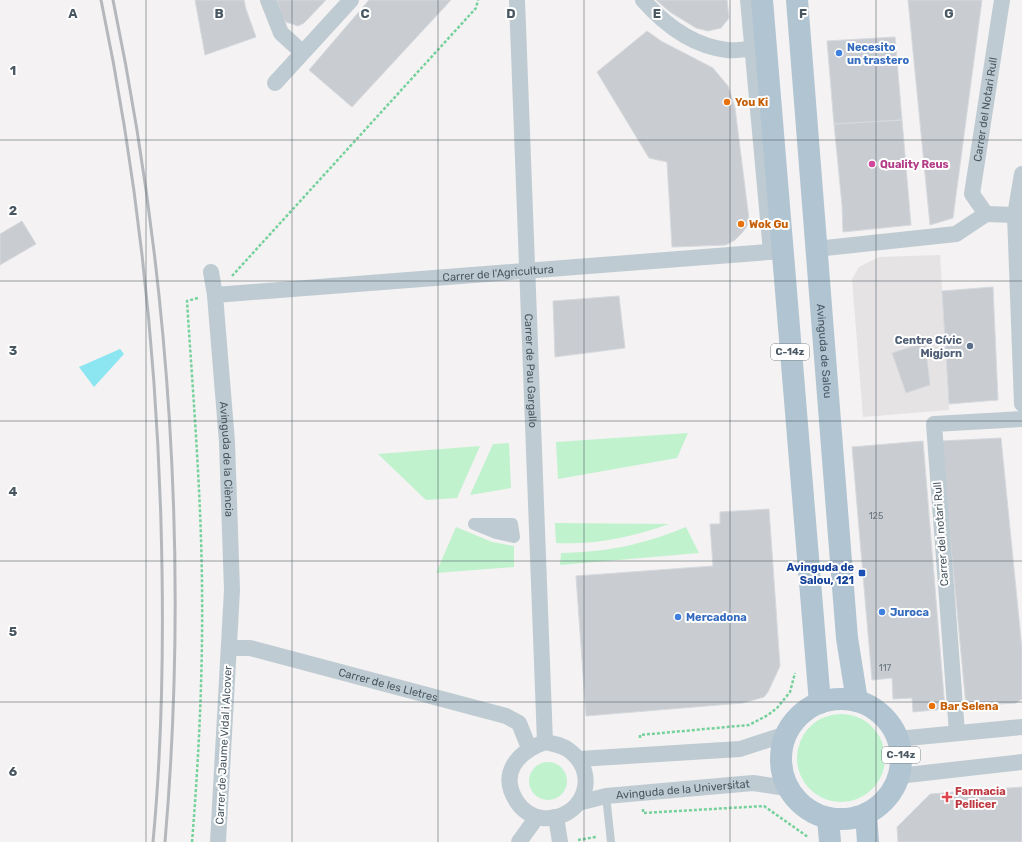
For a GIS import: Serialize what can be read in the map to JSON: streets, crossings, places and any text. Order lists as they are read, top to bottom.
{
  "streets": {
    "main road": ["Avinguda de Salou", "C-14z"],
    "street": [
      "Carrer del Notari Rull",
      "Carrer de l'Agricultura",
      "Carrer de Pau Gargallo",
      "Avinguda de la Ciència",
      "Carrer del notari Rull",
      "Carrer de les Lletres",
      "Carrer de Jaume Vidal i Alcover",
      "Avinguda de la Universitat"
    ]
  },
  "crossings": [
    ["Carrer de l'Agricultura", "C-14z"],
    ["Carrer de l'Agricultura", "Carrer de Pau Gargallo"],
    ["Carrer de l'Agricultura", "Avinguda de la Ciència"],
    ["Avinguda de Salou", "C-14z"],
    ["Avinguda de Salou", "Avinguda de la Universitat"],
    ["C-14z", "Avinguda de la Universitat"],
    ["Carrer de Pau Gargallo", "Carrer de les Lletres"],
    ["Carrer de Pau Gargallo", "Avinguda de la Universitat"],
    ["Avinguda de la Ciència", "Carrer de les Lletres"],
    ["Avinguda de la Ciència", "Carrer de Jaume Vidal i Alcover"],
    ["Carrer de les Lletres", "Carrer de Jaume Vidal i Alcover"],
    ["Carrer de les Lletres", "Avinguda de la Universitat"]
  ],
  "places": {
    "other": [
      "Necesito un trastero",
      "You Ki",
      "Quality Reus",
      "Wok Gu",
      "Centre Cívic Migjorn",
      "Juroca",
      "Mercadona",
      "Bar Selena"
    ],
    "transit": ["Avinguda de Salou, 121"],
    "health": ["Farmacia Pellicer"]
  },
  "house_numbers": ["125", "117"],
  "grid": {
    "columns": [
      "A",
      "B",
      "C",
      "D",
      "E",
      "F",
      "G"
    ],
    "rows": [
      "1",
      "2",
      "3",
      "4",
      "5",
      "6"
    ]
  }
}
